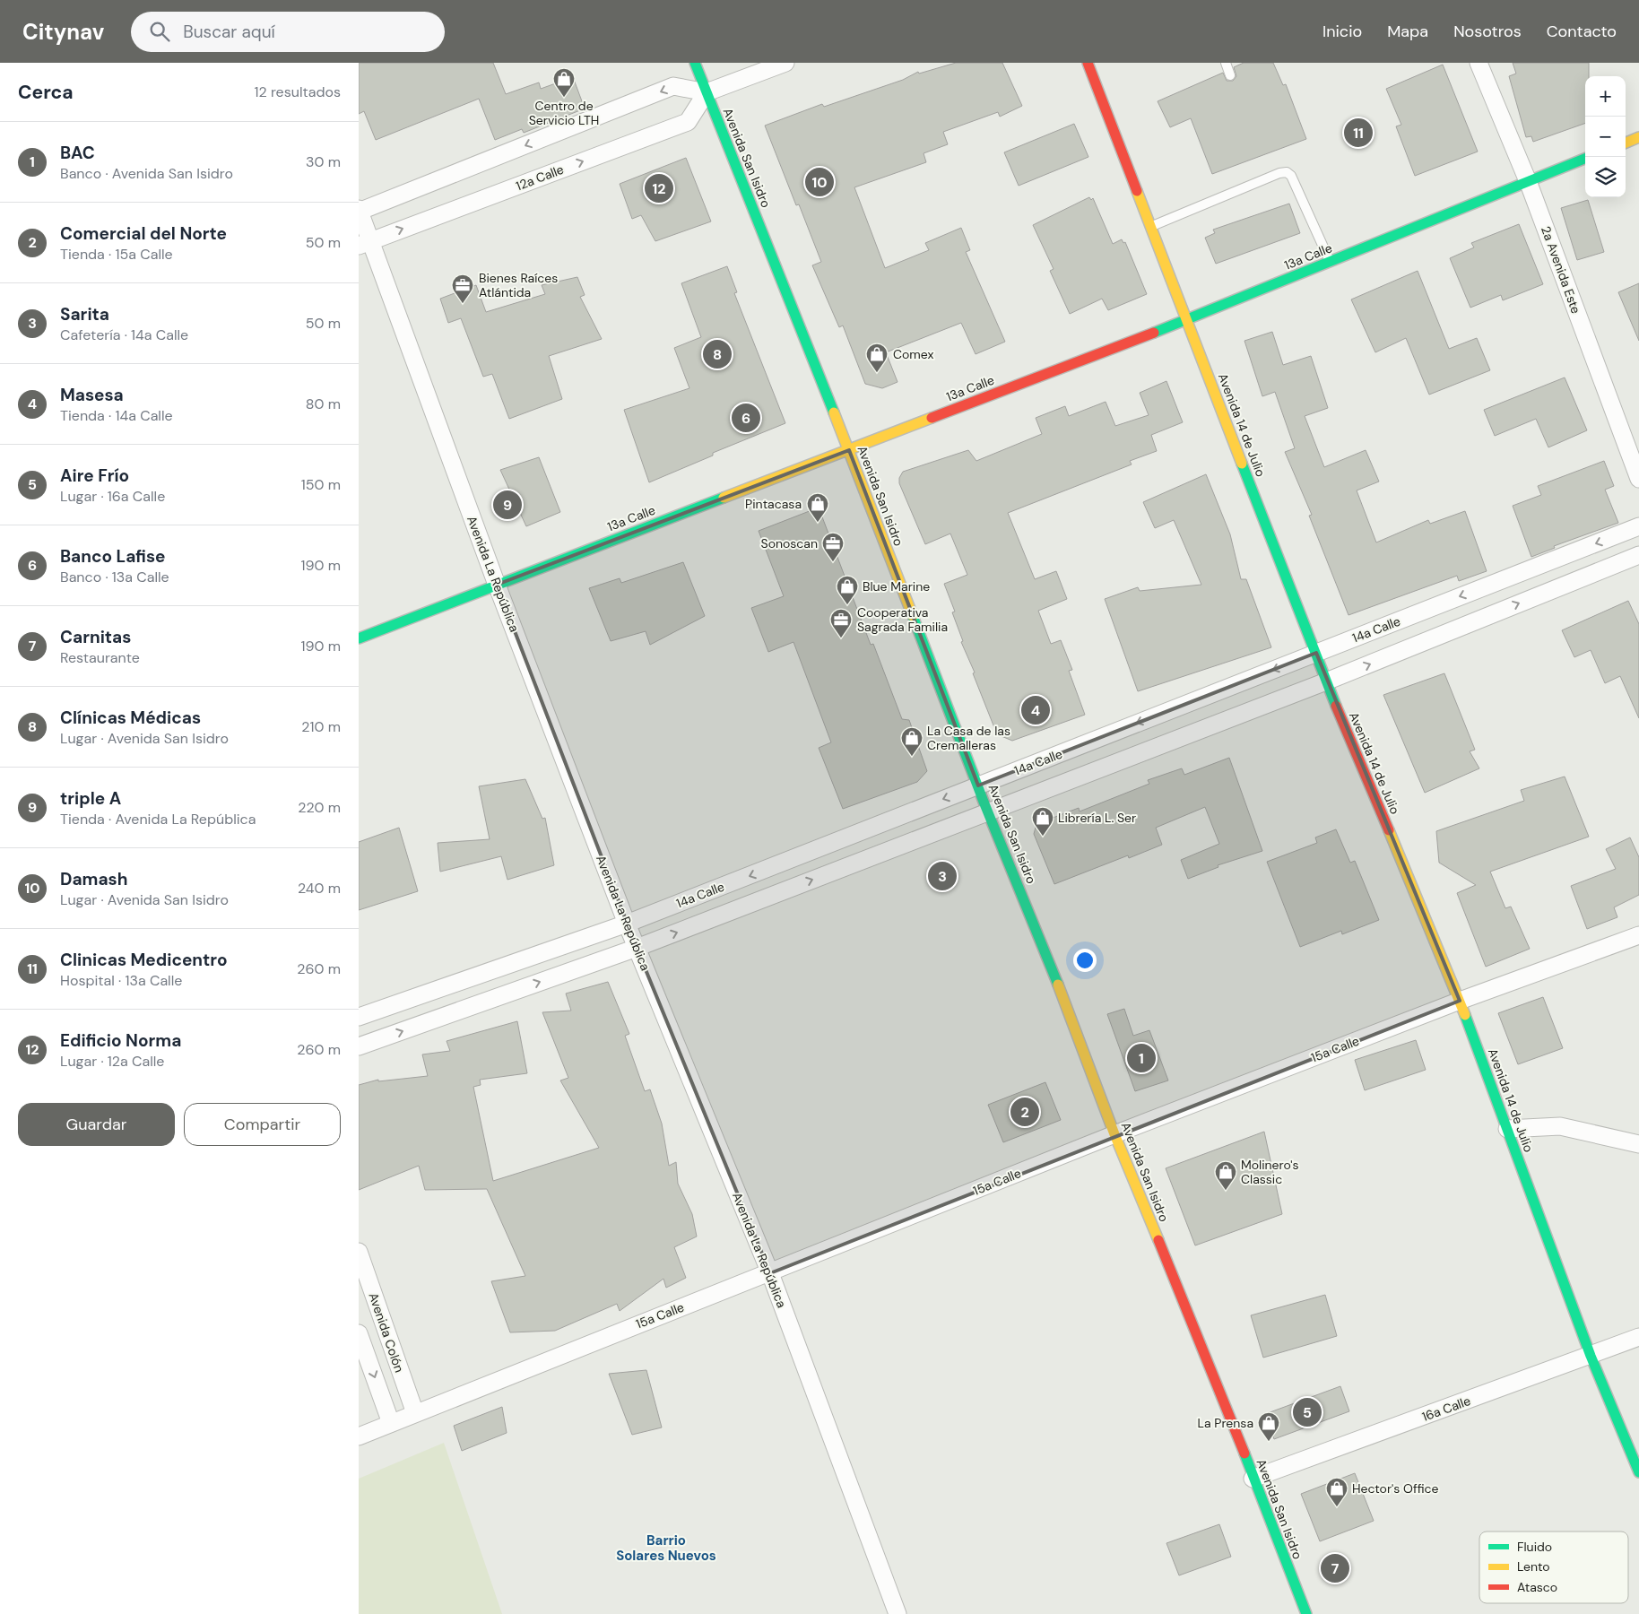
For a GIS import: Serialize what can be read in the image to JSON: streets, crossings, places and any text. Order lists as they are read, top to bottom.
{
  "streets": {
    "street": [
      "Avenida San Isidro",
      "12a Calle",
      "13a Calle",
      "2a Avenida Este",
      "Avenida 14 de Julio",
      "Avenida La República",
      "14a Calle",
      "15a Calle",
      "Avenida Colón",
      "16a Calle"
    ]
  },
  "crossings": [
    ["Avenida San Isidro", "12a Calle"],
    ["Avenida San Isidro", "13a Calle"],
    ["Avenida San Isidro", "14a Calle"],
    ["Avenida San Isidro", "15a Calle"],
    ["Avenida San Isidro", "16a Calle"],
    ["12a Calle", "Avenida La República"],
    ["13a Calle", "2a Avenida Este"],
    ["13a Calle", "Avenida 14 de Julio"],
    ["13a Calle", "Avenida La República"],
    ["Avenida 14 de Julio", "14a Calle"],
    ["Avenida 14 de Julio", "15a Calle"],
    ["Avenida 14 de Julio", "16a Calle"],
    ["Avenida La República", "14a Calle"],
    ["Avenida La República", "15a Calle"],
    ["15a Calle", "Avenida Colón"]
  ],
  "districts": ["Barrio Solares Nuevos"],
  "places": {
    "shop": [
      "Centro de Servicio LTH",
      "Comex",
      "Pintacasa",
      "Blue Marine",
      "La Casa de las Cremalleras",
      "Librería L. Ser",
      "Molinero's Classic",
      "La Prensa",
      "Hector's Office"
    ],
    "office": ["Bienes Raíces Atlántida", "Sonoscan", "Cooperativa Sagrada Familia"]
  },
  "legend": ["Fluido", "Lento", "Atasco"],
  "page": {
    "header": "Citynav",
    "search": "Buscar aquí",
    "nav": [
      "Inicio",
      "Mapa",
      "Nosotros",
      "Contacto"
    ],
    "heading": ["Cerca", "12 resultados"],
    "map_buttons": ["+", "−"],
    "pins": [
      "11",
      "10",
      "12",
      "8",
      "6",
      "9",
      "4",
      "3",
      "1",
      "2",
      "5",
      "7"
    ],
    "list": [
      {
        "mark": "1",
        "name": "BAC",
        "note": "Banco · Avenida San Isidro",
        "value": "30 m"
      },
      {
        "mark": "2",
        "name": "Comercial del Norte",
        "note": "Tienda · 15a Calle",
        "value": "50 m"
      },
      {
        "mark": "3",
        "name": "Sarita",
        "note": "Cafetería · 14a Calle",
        "value": "50 m"
      },
      {
        "mark": "4",
        "name": "Masesa",
        "note": "Tienda · 14a Calle",
        "value": "80 m"
      },
      {
        "mark": "5",
        "name": "Aire Frío",
        "note": "Lugar · 16a Calle",
        "value": "150 m"
      },
      {
        "mark": "6",
        "name": "Banco Lafise",
        "note": "Banco · 13a Calle",
        "value": "190 m"
      },
      {
        "mark": "7",
        "name": "Carnitas",
        "note": "Restaurante",
        "value": "190 m"
      },
      {
        "mark": "8",
        "name": "Clínicas Médicas",
        "note": "Lugar · Avenida San Isidro",
        "value": "210 m"
      },
      {
        "mark": "9",
        "name": "triple A",
        "note": "Tienda · Avenida La República",
        "value": "220 m"
      },
      {
        "mark": "10",
        "name": "Damash",
        "note": "Lugar · Avenida San Isidro",
        "value": "240 m"
      },
      {
        "mark": "11",
        "name": "Clinicas Medicentro",
        "note": "Hospital · 13a Calle",
        "value": "260 m"
      },
      {
        "mark": "12",
        "name": "Edificio Norma",
        "note": "Lugar · 12a Calle",
        "value": "260 m"
      }
    ],
    "buttons": ["Guardar", "Compartir"]
  }
}
